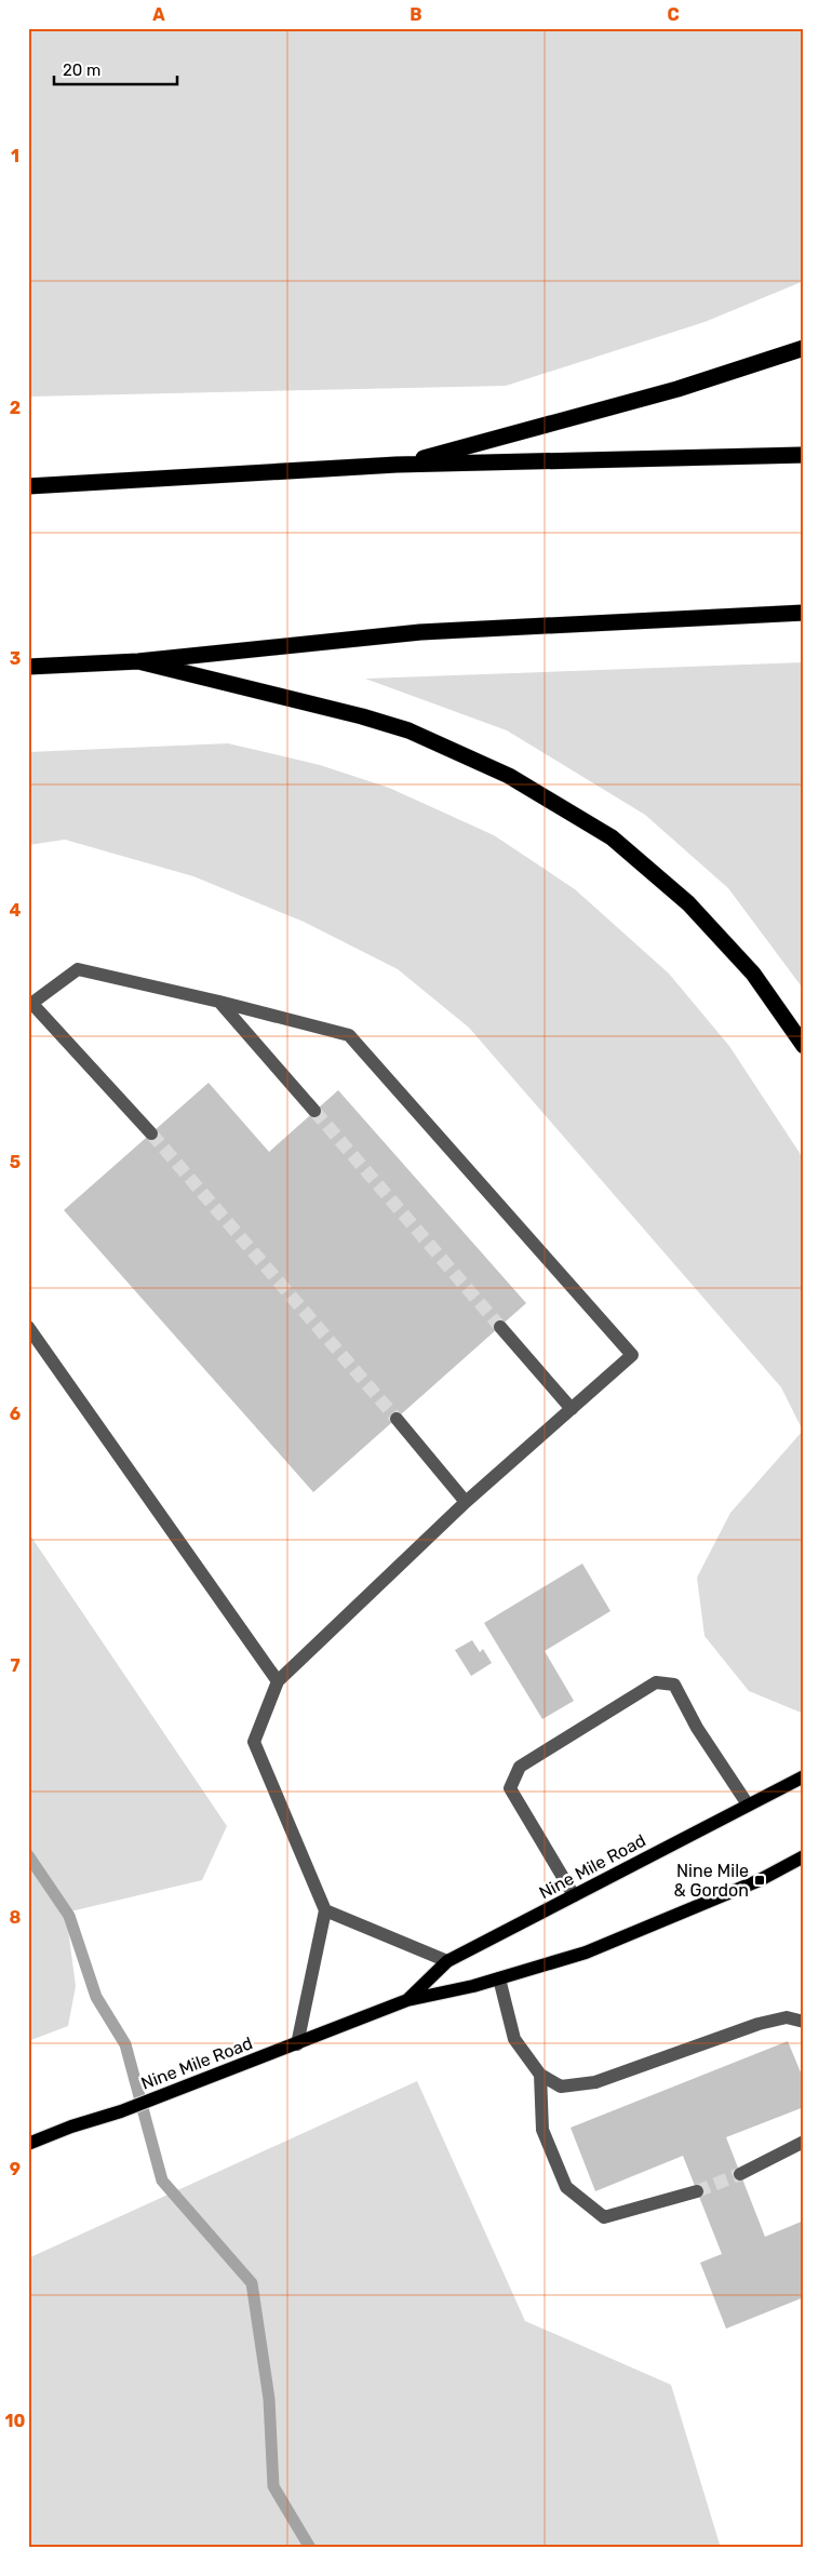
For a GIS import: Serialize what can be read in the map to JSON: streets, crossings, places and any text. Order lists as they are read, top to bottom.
{
  "streets": {
    "main road": ["Nine Mile Road"]
  },
  "places": {
    "transit": ["Nine Mile & Gordon"]
  },
  "scale_bar": "20 m",
  "grid": {
    "columns": ["A", "B", "C"],
    "rows": [
      "1",
      "2",
      "3",
      "4",
      "5",
      "6",
      "7",
      "8",
      "9",
      "10"
    ]
  }
}
